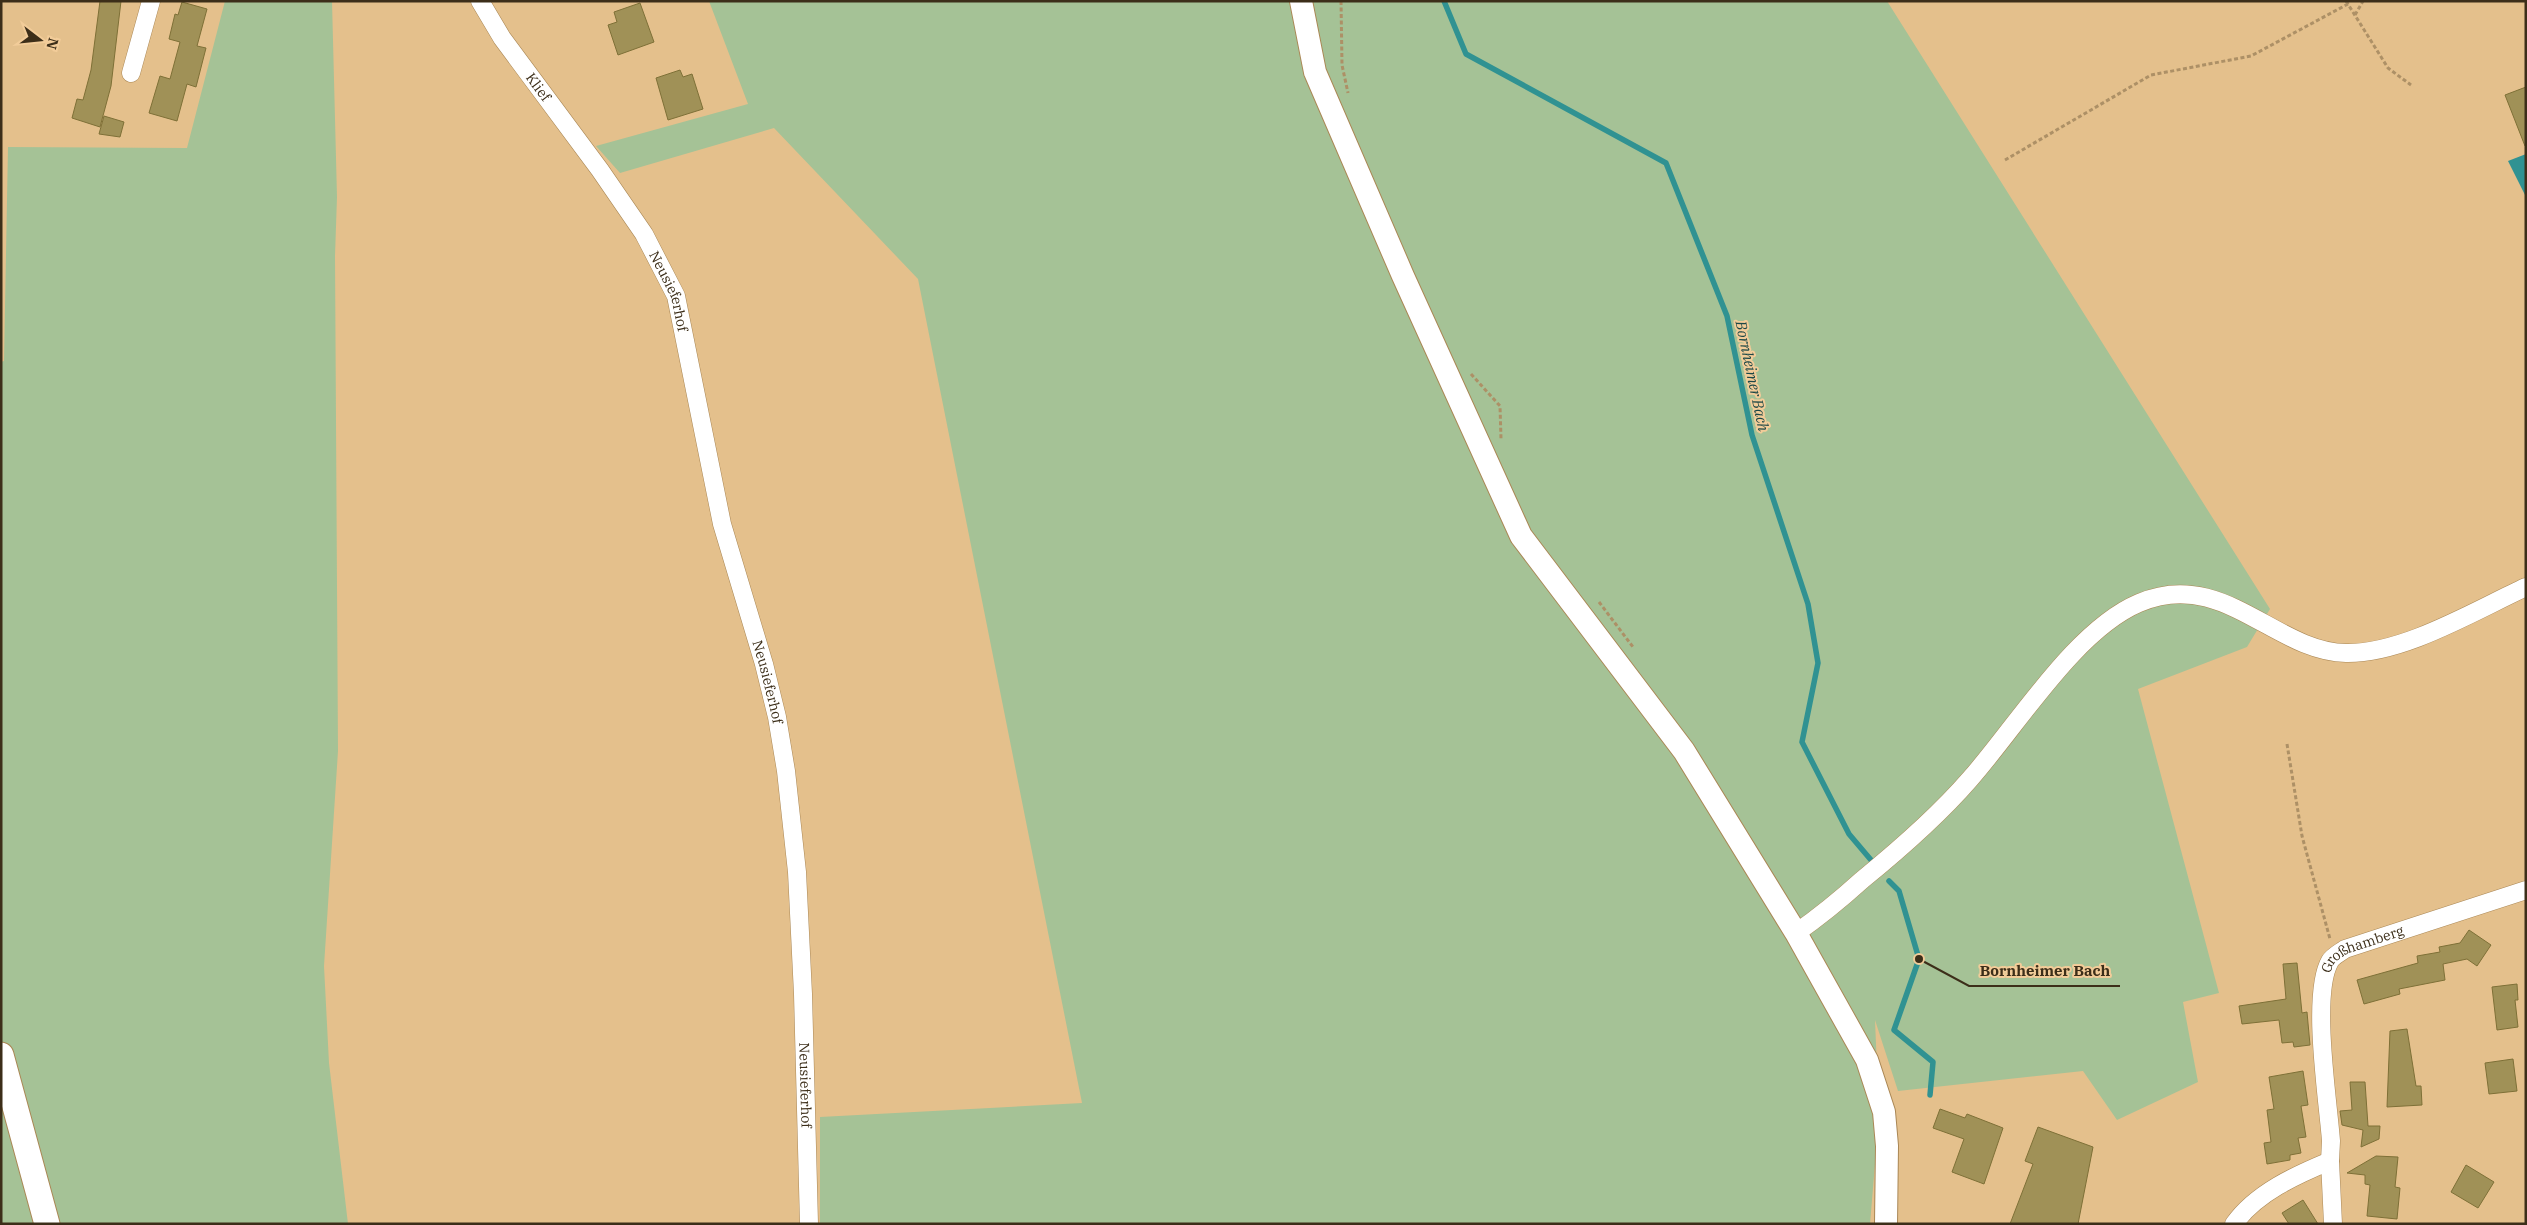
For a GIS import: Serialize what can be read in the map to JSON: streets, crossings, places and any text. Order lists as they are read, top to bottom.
{
  "streets": {
    "street": ["Klief", "Neusieferhof", "Großhamberg"]
  },
  "crossings": [
    ["Klief", "Neusieferhof"]
  ],
  "water": ["Bornheimer Bach"],
  "places": ["Bornheimer Bach"],
  "north": "right"
}
